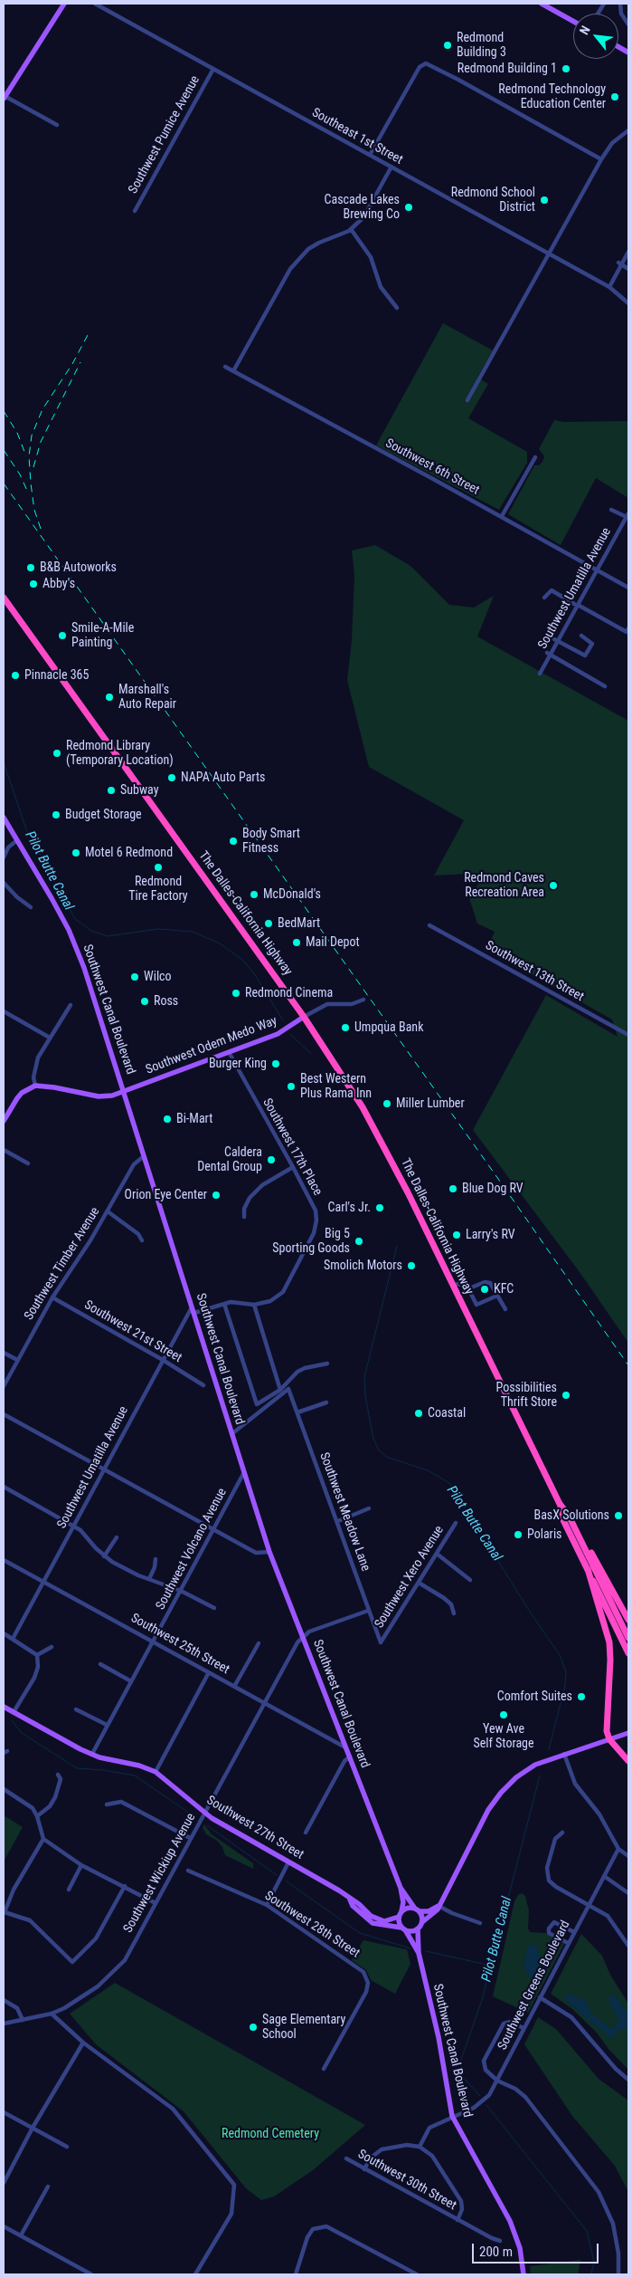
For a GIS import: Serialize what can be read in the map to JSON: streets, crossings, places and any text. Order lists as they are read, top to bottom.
{
  "streets": {
    "highway": ["The Dalles-California Highway"],
    "main road": ["Southwest Canal Boulevard", "Southwest Odem Medo Way", "Southwest 27th Street"],
    "street": [
      "Southwest Pumice Avenue",
      "Southeast 1st Street",
      "Southwest 6th Street",
      "Southwest Umatilla Avenue",
      "Southwest 13th Street",
      "Southwest 17th Place",
      "Southwest Timber Avenue",
      "Southwest 21st Street",
      "Southwest Meadow Lane",
      "Southwest Volcano Avenue",
      "Southwest Xero Avenue",
      "Southwest 25th Street",
      "Southwest Wickiup Avenue",
      "Southwest 28th Street",
      "Southwest Greens Boulevard",
      "Southwest 30th Street"
    ]
  },
  "crossings": [
    ["Southwest Pumice Avenue", "Southeast 1st Street"],
    ["Southwest 6th Street", "Southwest Umatilla Avenue"],
    ["Southwest Umatilla Avenue", "Southwest Canal Boulevard"],
    ["Southwest Umatilla Avenue", "Southwest 21st Street"],
    ["Southwest Umatilla Avenue", "Southwest 25th Street"],
    ["The Dalles-California Highway", "Southwest Odem Medo Way"],
    ["Southwest Canal Boulevard", "Southwest Odem Medo Way"],
    ["Southwest Canal Boulevard", "Southwest 17th Place"],
    ["Southwest Canal Boulevard", "Southwest Timber Avenue"],
    ["Southwest Canal Boulevard", "Southwest Meadow Lane"],
    ["Southwest Canal Boulevard", "Southwest Volcano Avenue"],
    ["Southwest Canal Boulevard", "Southwest 25th Street"],
    ["Southwest Canal Boulevard", "Southwest 27th Street"],
    ["Southwest Canal Boulevard", "Southwest Wickiup Avenue"],
    ["Southwest Canal Boulevard", "Southwest Greens Boulevard"],
    ["Southwest Odem Medo Way", "Southwest 17th Place"],
    ["Southwest Timber Avenue", "Southwest 21st Street"],
    ["Southwest Meadow Lane", "Southwest Xero Avenue"],
    ["Southwest Meadow Lane", "Southwest Wickiup Avenue"],
    ["Southwest Volcano Avenue", "Southwest 25th Street"],
    ["Southwest Volcano Avenue", "Southwest 27th Street"],
    ["Southwest 25th Street", "Southwest Wickiup Avenue"],
    ["Southwest 27th Street", "Southwest Wickiup Avenue"]
  ],
  "water": ["Pilot Butte Canal"],
  "parks": ["Redmond Cemetery"],
  "places": [
    "Redmond Building 3",
    "Redmond Building 1",
    "Redmond Technology Education Center",
    "Redmond School District",
    "Cascade Lakes Brewing Co",
    "B&B Autoworks",
    "Abby's",
    "Smile-A-Mile Painting",
    "Pinnacle 365",
    "Marshall's Auto Repair",
    "Redmond Library (Temporary Location)",
    "NAPA Auto Parts",
    "Subway",
    "Budget Storage",
    "Body Smart Fitness",
    "Motel 6 Redmond",
    "Redmond Tire Factory",
    "Redmond Caves Recreation Area",
    "McDonald's",
    "BedMart",
    "Mail Depot",
    "Wilco",
    "Redmond Cinema",
    "Ross",
    "Umpqua Bank",
    "Burger King",
    "Best Western Plus Rama Inn",
    "Miller Lumber",
    "Bi-Mart",
    "Caldera Dental Group",
    "Blue Dog RV",
    "Orion Eye Center",
    "Carl's Jr.",
    "Larry's RV",
    "Big 5 Sporting Goods",
    "Smolich Motors",
    "KFC",
    "Possibilities Thrift Store",
    "Coastal",
    "BasX Solutions",
    "Polaris",
    "Comfort Suites",
    "Yew Ave Self Storage",
    "Sage Elementary School"
  ],
  "scale_bar": "200 m",
  "north": "top left"
}
